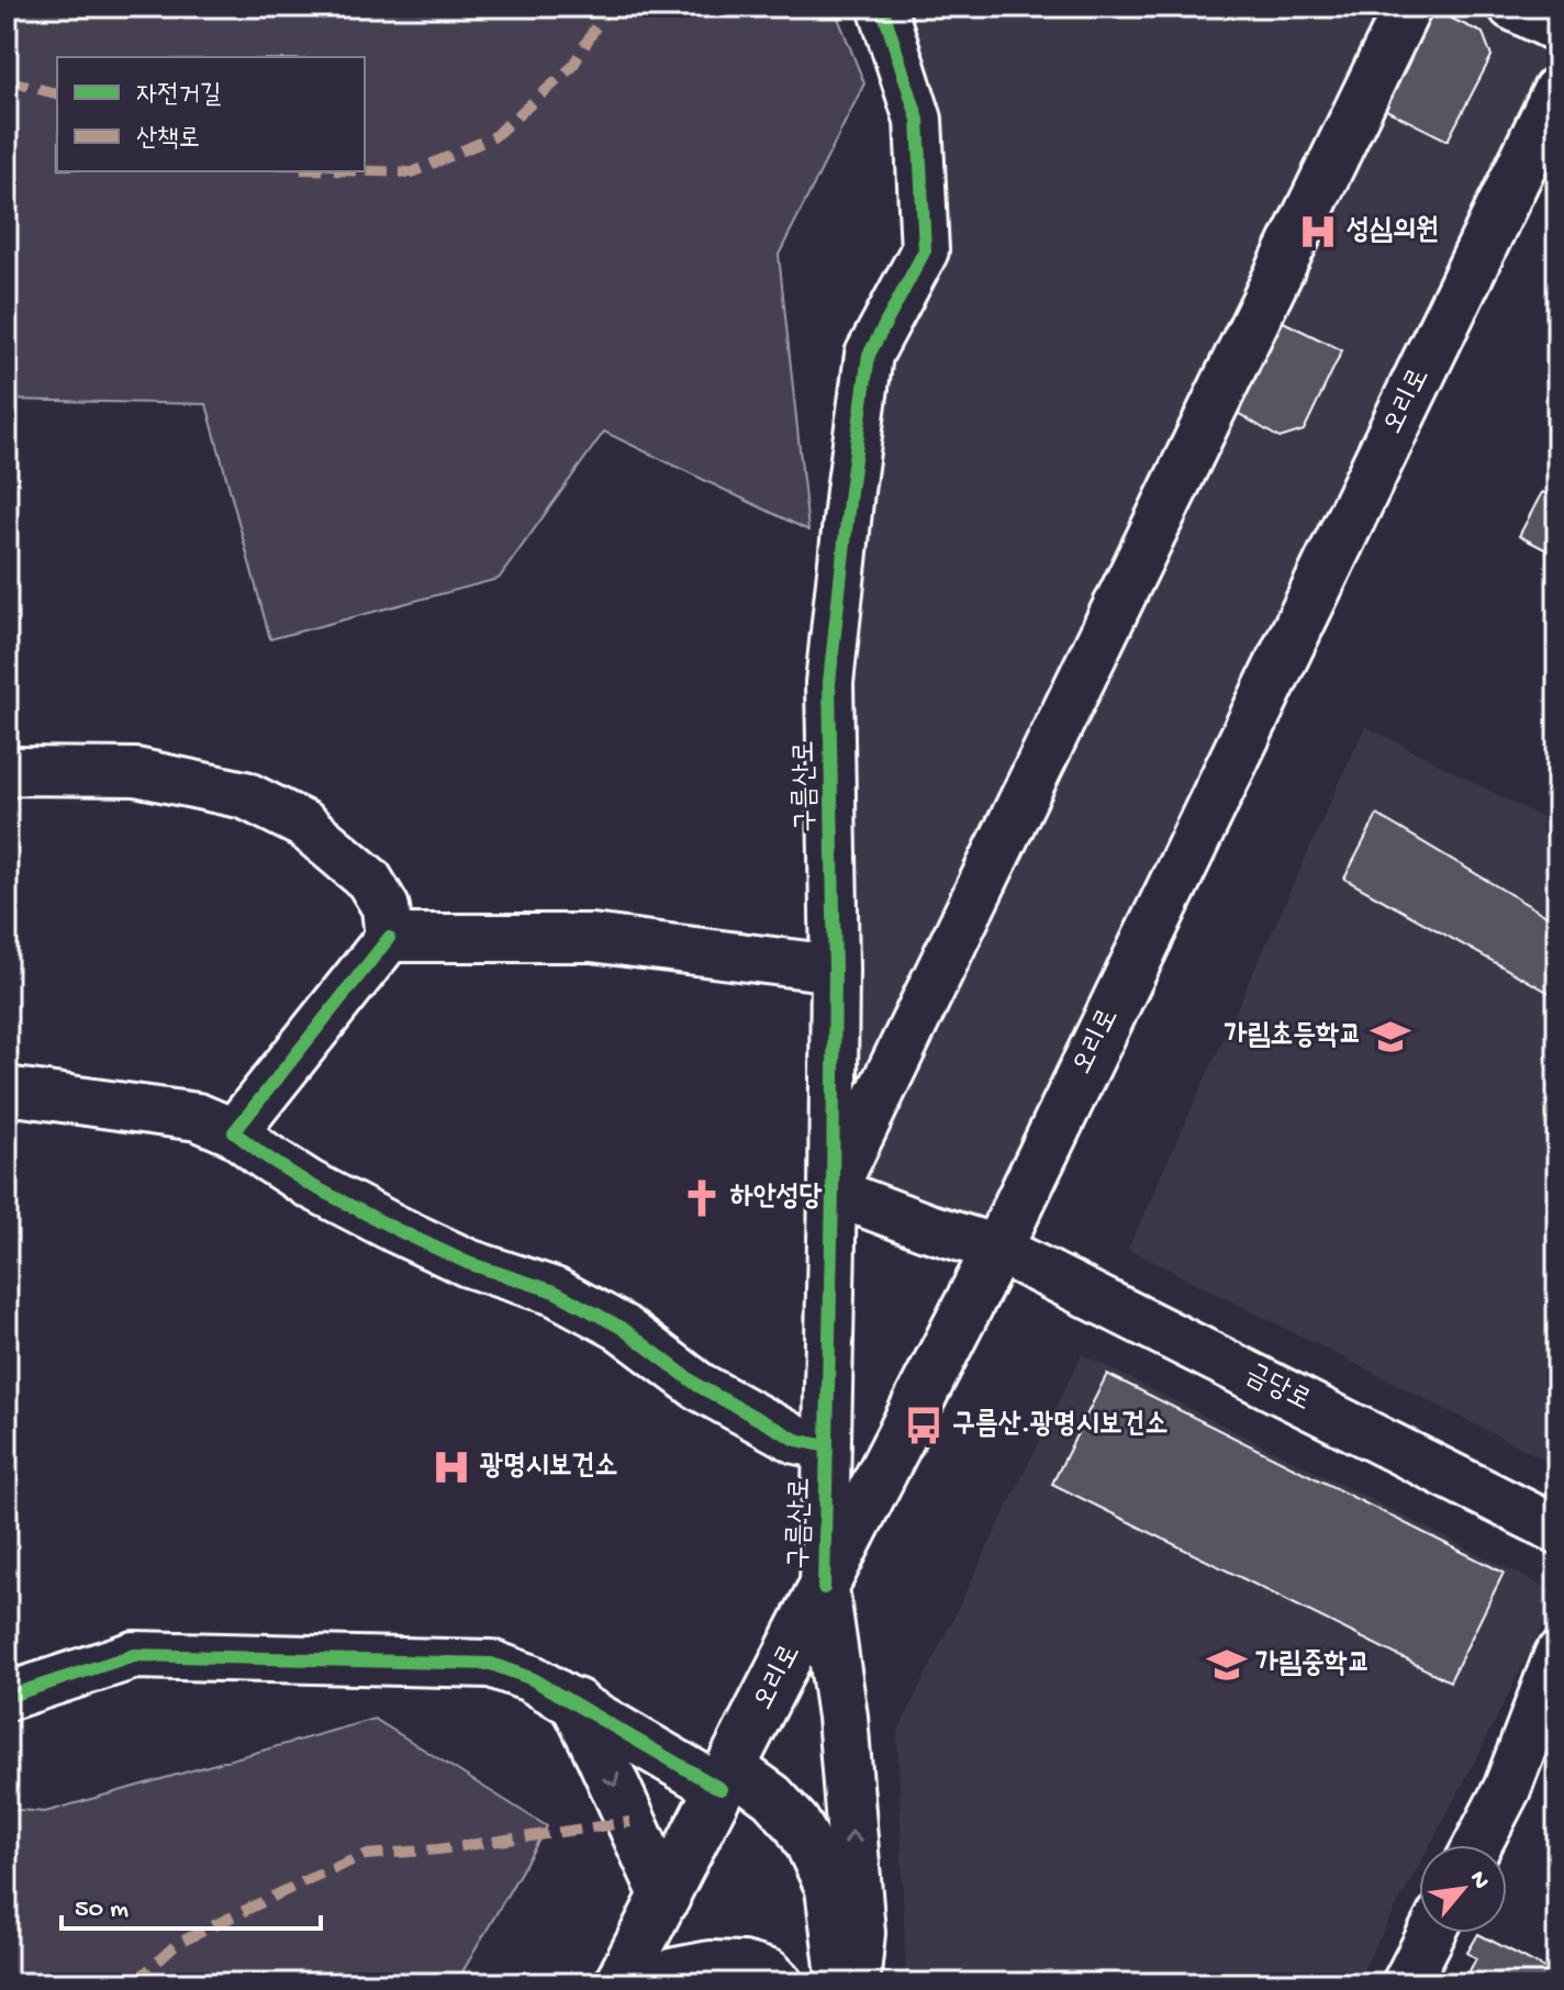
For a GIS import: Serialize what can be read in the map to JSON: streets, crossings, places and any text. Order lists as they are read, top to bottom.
{
  "streets": {
    "main road": ["오리로"],
    "street": ["구름산로", "금당로"]
  },
  "crossings": [
    ["오리로", "구름산로"],
    ["오리로", "금당로"],
    ["구름산로", "금당로"]
  ],
  "places": {
    "hospital": ["성심의원", "광명시보건소"],
    "school or university": ["가림초등학교", "가림중학교"],
    "church": ["하안성당"],
    "bus stop": ["구름산.광명시보건소"]
  },
  "legend": ["자전거길", "산책로"],
  "scale_bar": "50 m",
  "north": "top right"
}
